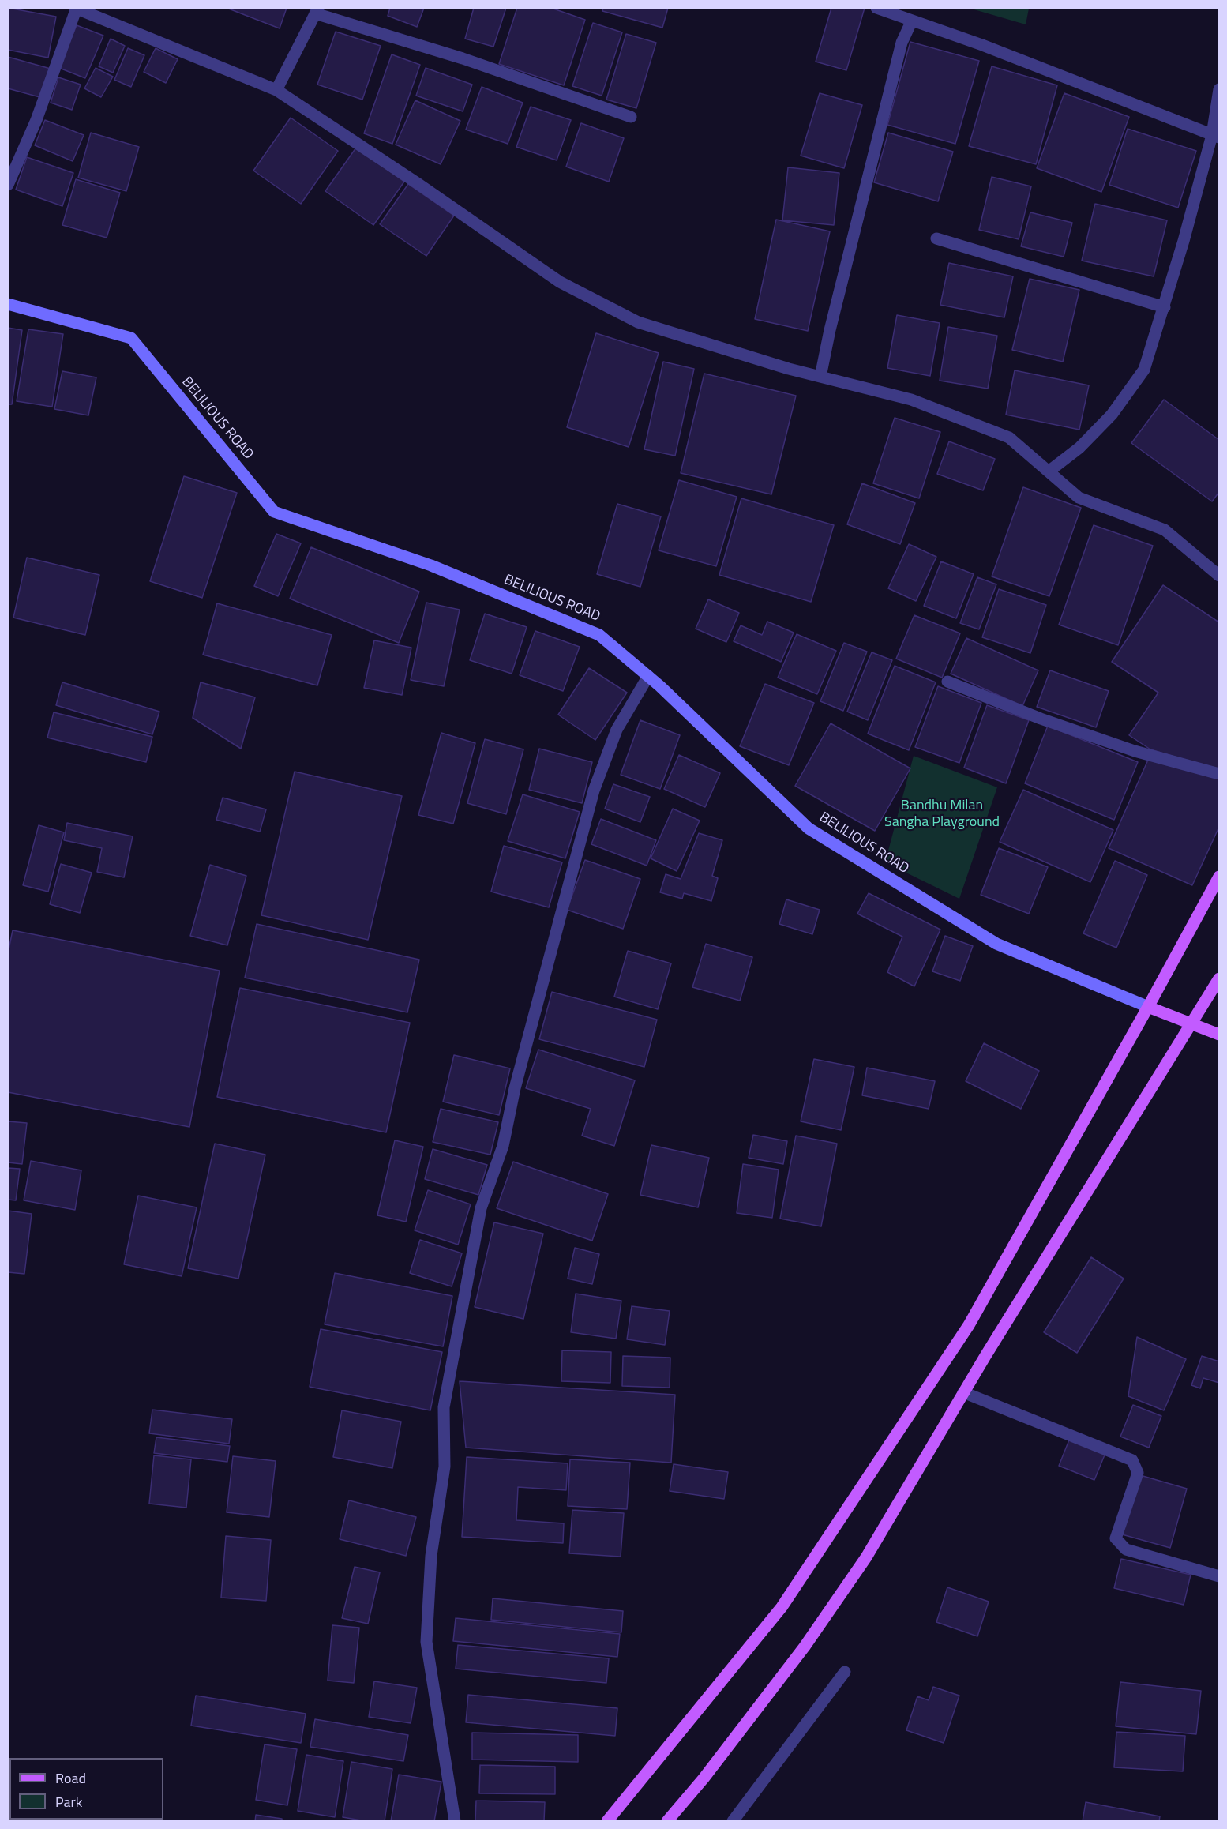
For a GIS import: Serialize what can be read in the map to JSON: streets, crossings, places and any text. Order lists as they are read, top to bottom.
{
  "streets": {
    "main road": ["BELILIOUS ROAD"]
  },
  "parks": ["Bandhu Milan Sangha Playground"],
  "legend": ["Road", "Park"]
}
